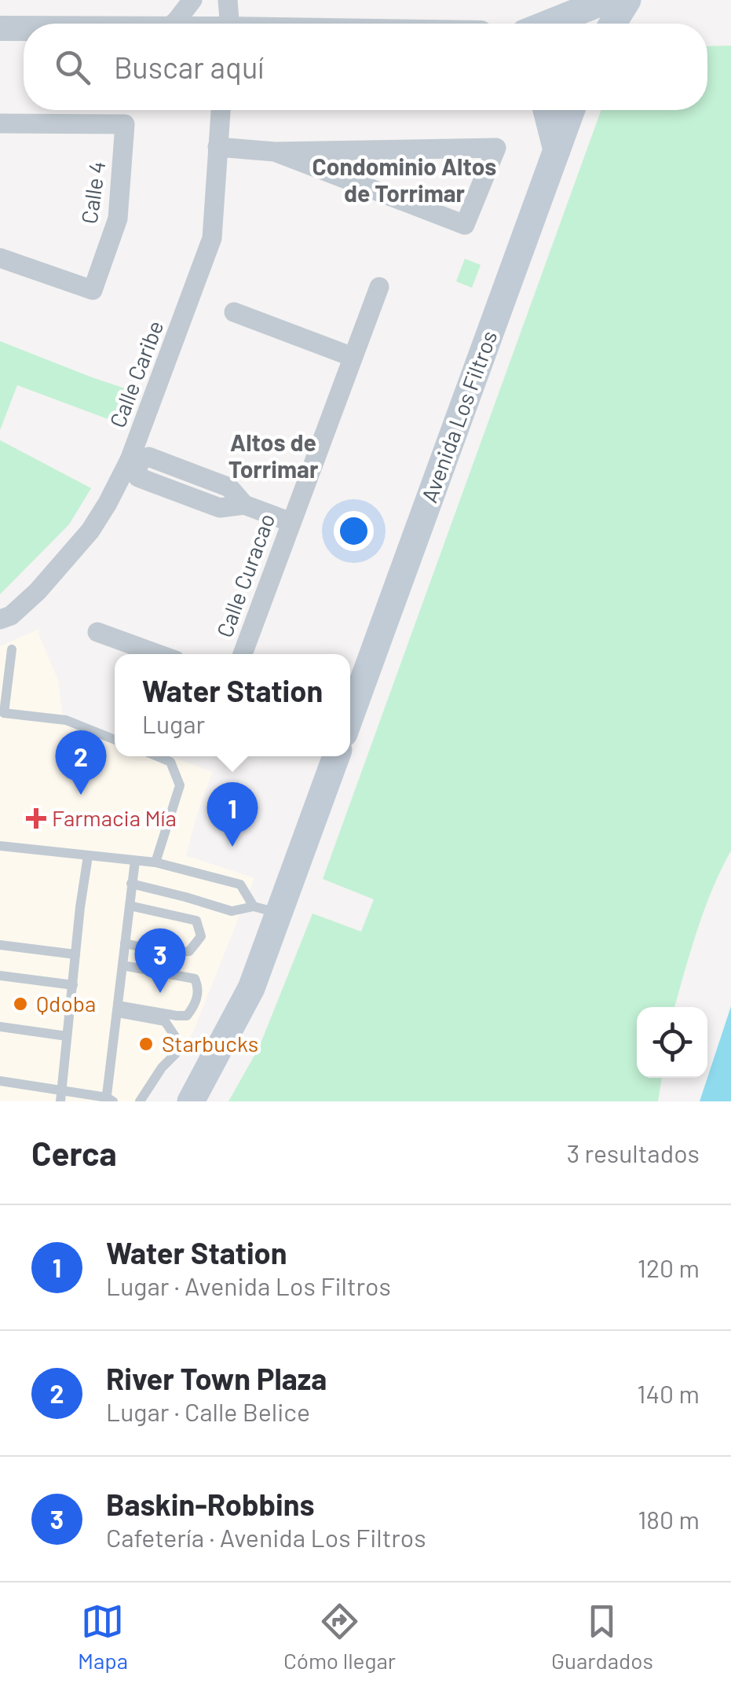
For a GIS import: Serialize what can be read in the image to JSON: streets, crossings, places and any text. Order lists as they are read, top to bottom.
{
  "streets": {
    "main road": ["Avenida Los Filtros"],
    "street": ["Calle 4", "Calle Caribe", "Calle Curacao"]
  },
  "districts": ["Condominio Altos de Torrimar", "Altos de Torrimar"],
  "places": {
    "health": ["Farmacia Mía"],
    "other": ["Qdoba", "Starbucks"]
  },
  "page": {
    "search": "Buscar aquí",
    "popup": ["Water Station", "Lugar"],
    "pins": ["2", "1", "3"],
    "heading": ["Cerca", "3 resultados"],
    "list": [
      {
        "mark": "1",
        "name": "Water Station",
        "note": "Lugar · Avenida Los Filtros",
        "value": "120 m"
      },
      {
        "mark": "2",
        "name": "River Town Plaza",
        "note": "Lugar · Calle Belice",
        "value": "140 m"
      },
      {
        "mark": "3",
        "name": "Baskin-Robbins",
        "note": "Cafetería · Avenida Los Filtros",
        "value": "180 m"
      }
    ],
    "nav": ["Mapa", "Cómo llegar", "Guardados"]
  }
}
